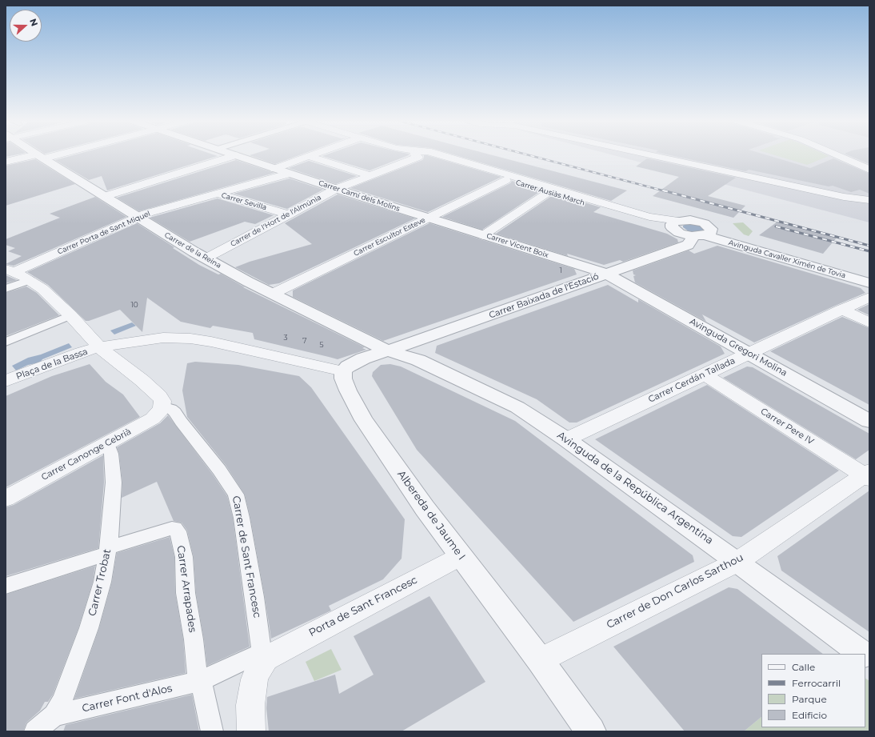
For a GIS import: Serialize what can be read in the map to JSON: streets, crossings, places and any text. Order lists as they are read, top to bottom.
{
  "streets": {
    "street": [
      "Carrer Ausiàs March",
      "Carrer Camí dels Molins",
      "Carrer Sevilla",
      "Carrer de l'Hort de l'Almúnia",
      "Carrer Porta de Sant Miquel",
      "Carrer Escultor Esteve",
      "Carrer Vicent Boix",
      "Carrer de la Reina",
      "Avinguda Cavaller Ximén de Tovia",
      "Carrer Baixada de l'Estació",
      "Avinguda Gregori Molina",
      "Plaça de la Bassa",
      "Carrer Cerdán Tallada",
      "Carrer Pere IV",
      "Carrer Canonge Cebrià",
      "Avinguda de la República Argentina",
      "Albereda de Jaume I",
      "Carrer de Sant Francesc",
      "Carrer Trobat",
      "Carrer Arrapades",
      "Carrer de Don Carlos Sarthou",
      "Porta de Sant Francesc",
      "Carrer Font d'Alos"
    ]
  },
  "crossings": [
    ["Carrer Ausiàs March", "Carrer Escultor Esteve"],
    ["Carrer Ausiàs March", "Avinguda Cavaller Ximén de Tovia"],
    ["Carrer Camí dels Molins", "Carrer de l'Hort de l'Almúnia"],
    ["Carrer Camí dels Molins", "Carrer Porta de Sant Miquel"],
    ["Carrer Camí dels Molins", "Carrer Escultor Esteve"],
    ["Carrer Camí dels Molins", "Carrer Vicent Boix"],
    ["Carrer Sevilla", "Carrer de l'Hort de l'Almúnia"],
    ["Carrer Sevilla", "Carrer Porta de Sant Miquel"],
    ["Carrer de l'Hort de l'Almúnia", "Carrer de la Reina"],
    ["Carrer Porta de Sant Miquel", "Carrer de la Reina"],
    ["Carrer Porta de Sant Miquel", "Plaça de la Bassa"],
    ["Carrer Escultor Esteve", "Carrer Vicent Boix"],
    ["Carrer Escultor Esteve", "Carrer de la Reina"],
    ["Carrer Vicent Boix", "Carrer Baixada de l'Estació"],
    ["Carrer Vicent Boix", "Avinguda Gregori Molina"],
    ["Carrer de la Reina", "Carrer Baixada de l'Estació"],
    ["Carrer de la Reina", "Avinguda de la República Argentina"],
    ["Avinguda Cavaller Ximén de Tovia", "Carrer Baixada de l'Estació"],
    ["Carrer Baixada de l'Estació", "Avinguda Gregori Molina"],
    ["Carrer Baixada de l'Estació", "Avinguda de la República Argentina"],
    ["Carrer Baixada de l'Estació", "Albereda de Jaume I"],
    ["Avinguda Gregori Molina", "Carrer Cerdán Tallada"],
    ["Plaça de la Bassa", "Carrer Canonge Cebrià"],
    ["Plaça de la Bassa", "Carrer de Sant Francesc"],
    ["Carrer Cerdán Tallada", "Carrer Pere IV"],
    ["Carrer Cerdán Tallada", "Avinguda de la República Argentina"],
    ["Carrer Pere IV", "Carrer de Don Carlos Sarthou"],
    ["Carrer Canonge Cebrià", "Carrer de Sant Francesc"],
    ["Carrer Canonge Cebrià", "Carrer Trobat"],
    ["Avinguda de la República Argentina", "Carrer de Don Carlos Sarthou"],
    ["Albereda de Jaume I", "Carrer de Don Carlos Sarthou"],
    ["Albereda de Jaume I", "Porta de Sant Francesc"],
    ["Carrer de Sant Francesc", "Porta de Sant Francesc"],
    ["Carrer de Sant Francesc", "Carrer Font d'Alos"],
    ["Carrer Trobat", "Carrer Arrapades"],
    ["Carrer Trobat", "Carrer Font d'Alos"],
    ["Carrer Arrapades", "Carrer Font d'Alos"],
    ["Porta de Sant Francesc", "Carrer Font d'Alos"]
  ],
  "house_numbers": [
    "1",
    "10",
    "3",
    "7",
    "5"
  ],
  "legend": [
    "Calle",
    "Ferrocarril",
    "Parque",
    "Edificio"
  ],
  "north": "right"
}
